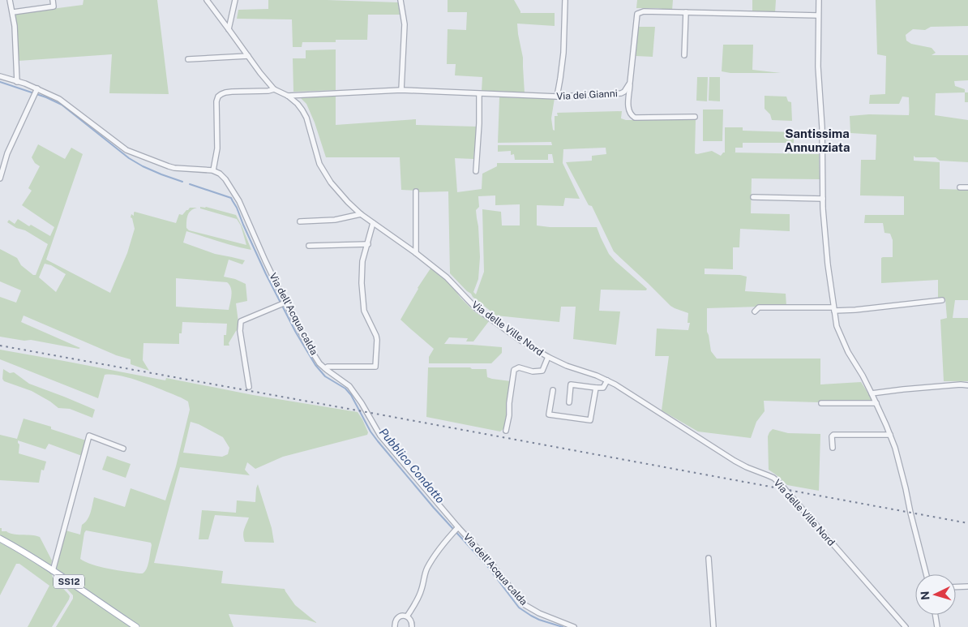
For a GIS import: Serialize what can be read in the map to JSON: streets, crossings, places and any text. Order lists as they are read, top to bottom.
{
  "streets": {
    "main road": ["SS12"],
    "street": ["Via dei Gianni", "Via dell'Acqua calda", "Via delle Ville Nord"]
  },
  "crossings": [
    ["Via dei Gianni", "Via delle Ville Nord"]
  ],
  "districts": ["Santissima Annunziata"],
  "water": ["Pubblico Condotto"],
  "north": "left"
}
